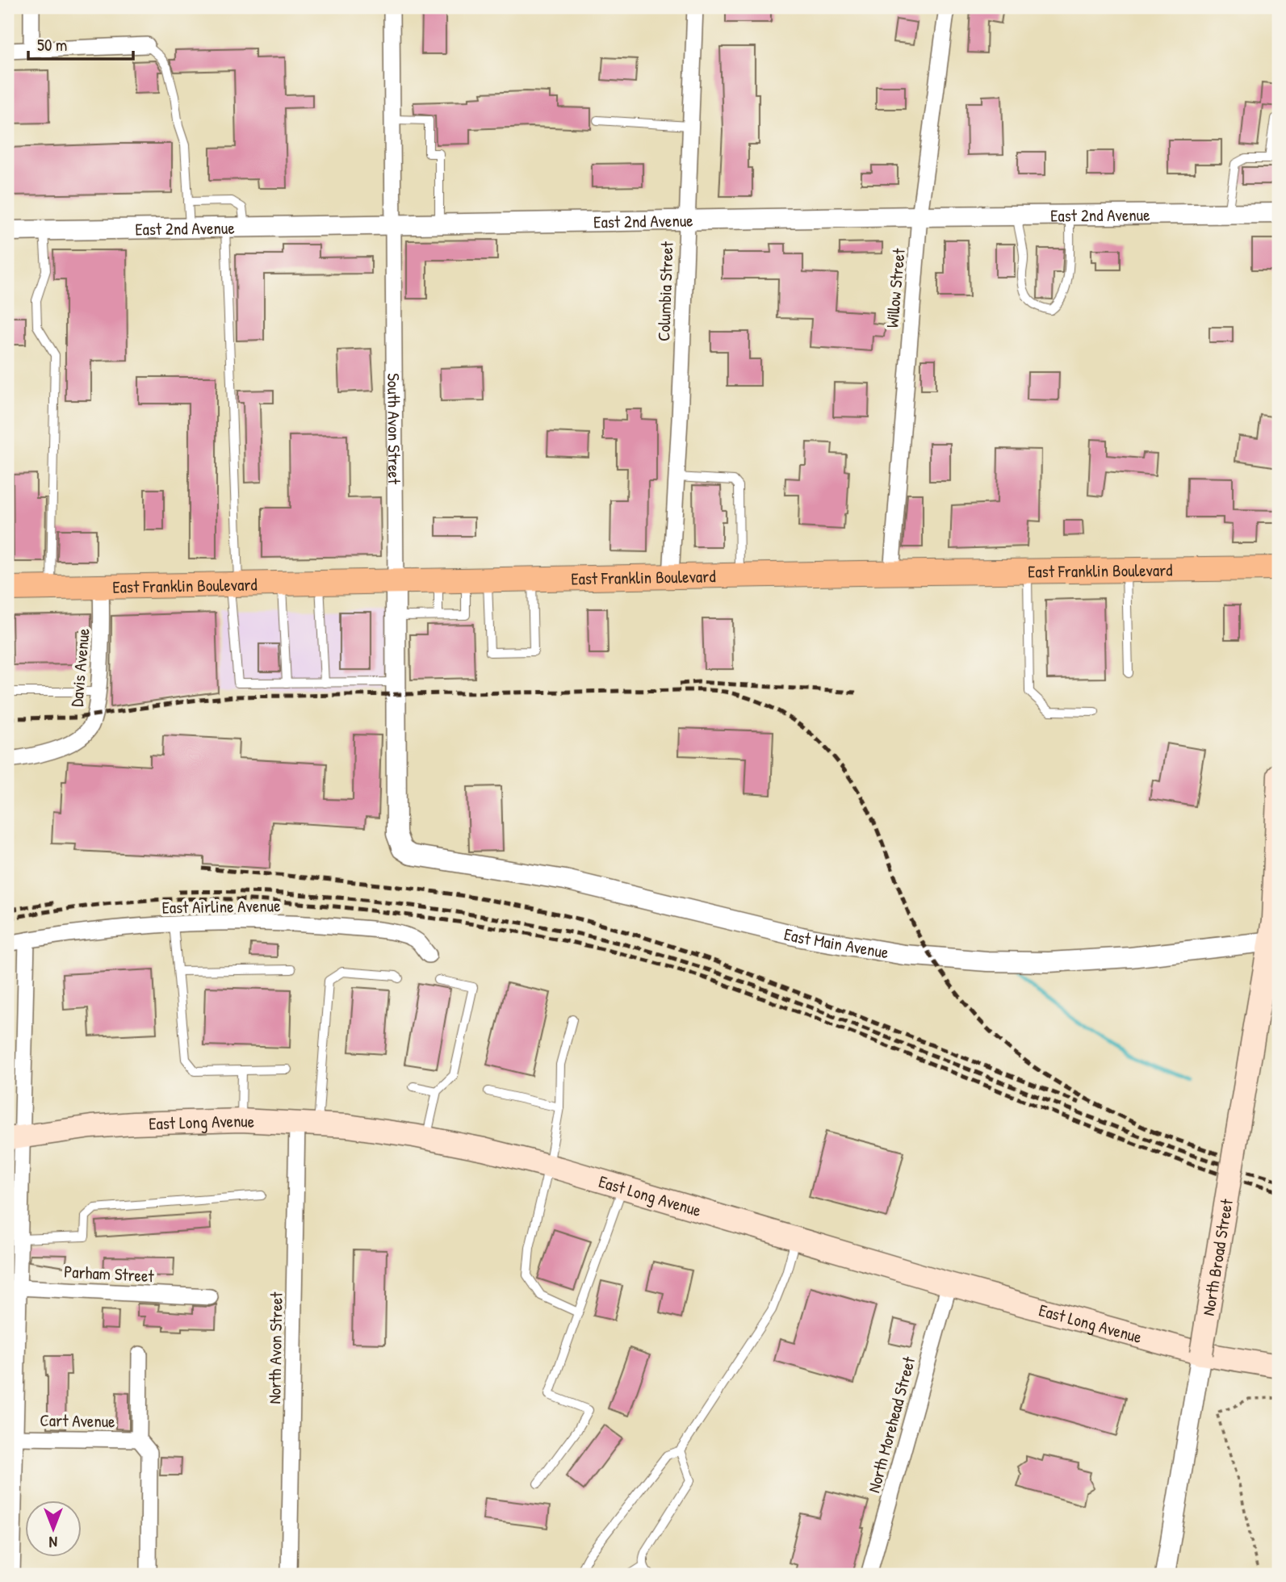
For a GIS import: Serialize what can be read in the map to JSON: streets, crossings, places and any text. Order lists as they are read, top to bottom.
{
  "streets": {
    "main road": ["East Franklin Boulevard", "East Long Avenue", "North Broad Street"],
    "street": [
      "East 2nd Avenue",
      "Willow Street",
      "Columbia Street",
      "South Avon Street",
      "Davis Avenue",
      "East Airline Avenue",
      "East Main Avenue",
      "Parham Street",
      "North Avon Street",
      "Cart Avenue",
      "North Morehead Street"
    ]
  },
  "crossings": [
    ["East 2nd Avenue", "Willow Street"],
    ["East 2nd Avenue", "Columbia Street"],
    ["East 2nd Avenue", "South Avon Street"],
    ["Willow Street", "East Franklin Boulevard"],
    ["Columbia Street", "East Franklin Boulevard"],
    ["South Avon Street", "East Franklin Boulevard"],
    ["South Avon Street", "East Main Avenue"],
    ["East Franklin Boulevard", "Davis Avenue"],
    ["East Main Avenue", "North Broad Street"],
    ["East Long Avenue", "North Broad Street"],
    ["East Long Avenue", "North Avon Street"],
    ["East Long Avenue", "North Morehead Street"]
  ],
  "scale_bar": "50 m",
  "north": "bottom"
}
